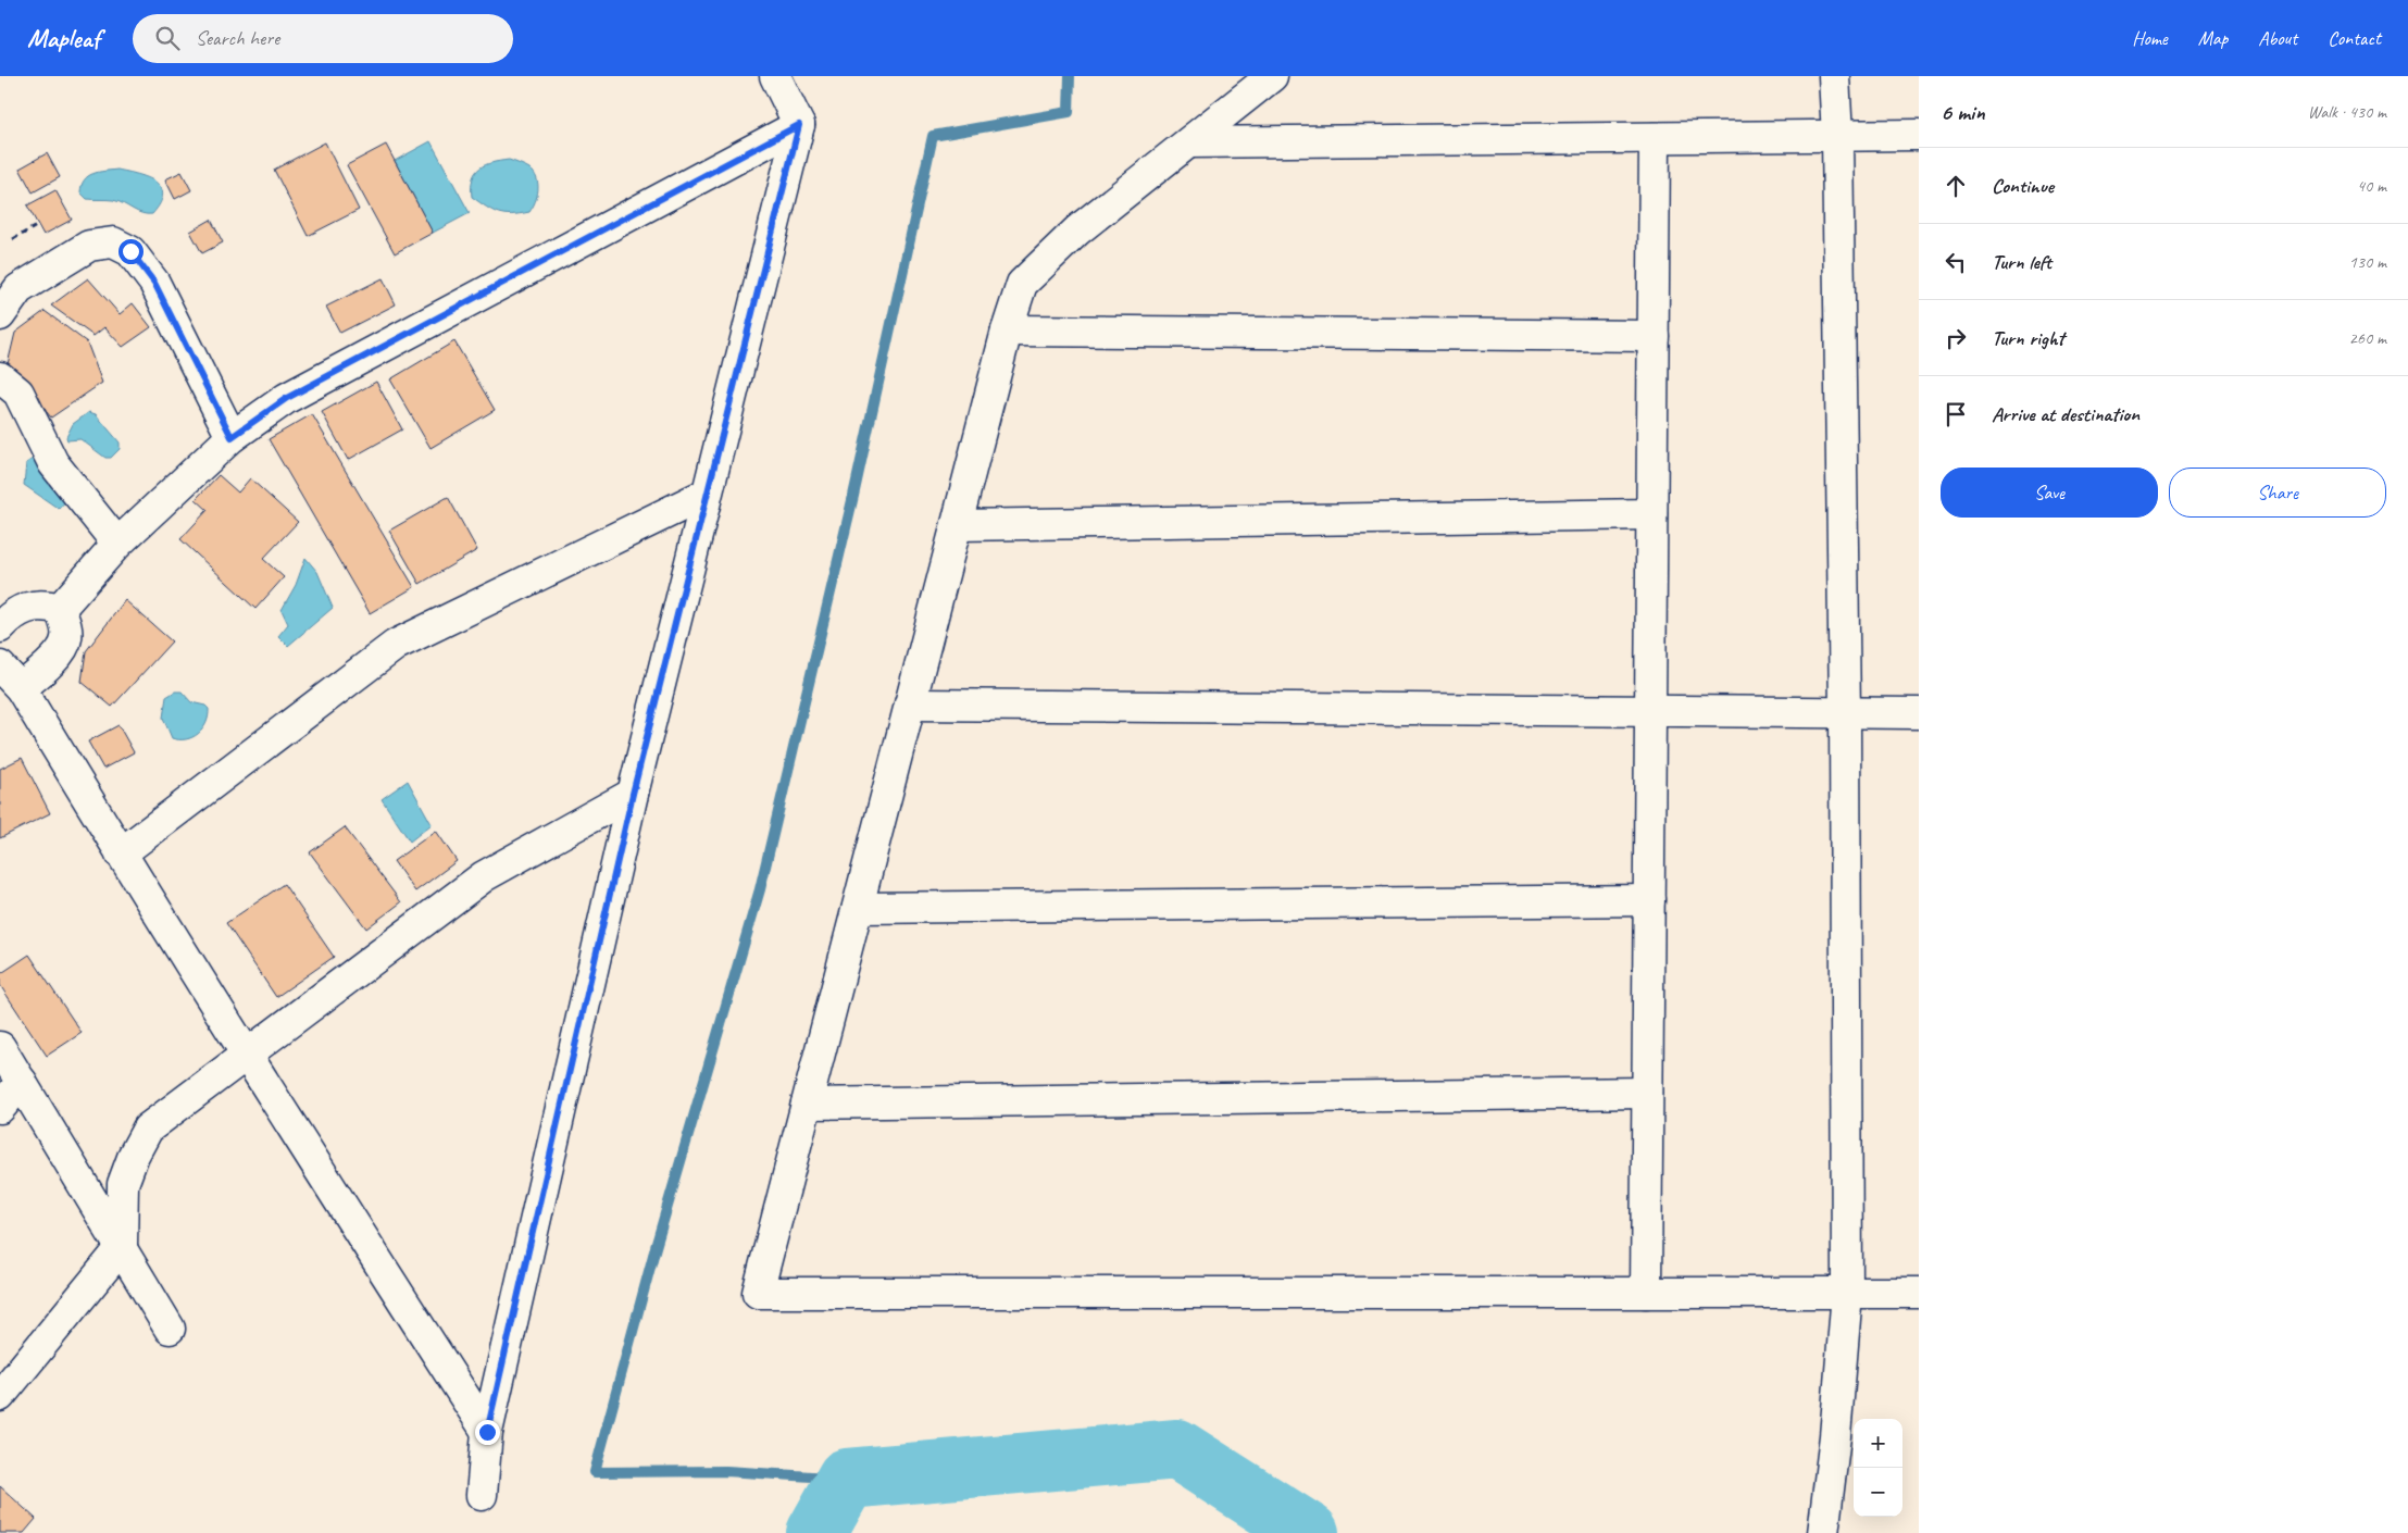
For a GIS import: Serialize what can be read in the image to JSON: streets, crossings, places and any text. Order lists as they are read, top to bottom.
{
  "page": {
    "header": "Mapleaf",
    "search": "Search here",
    "nav": [
      "Home",
      "Map",
      "About",
      "Contact"
    ],
    "heading": ["6 min", "Walk · 430 m"],
    "list": [
      ["Continue", "40 m"],
      ["Turn left", "130 m"],
      ["Turn right", "260 m"],
      "Arrive at destination"
    ],
    "buttons": ["Save", "Share"],
    "map_buttons": ["+", "−"]
  }
}
